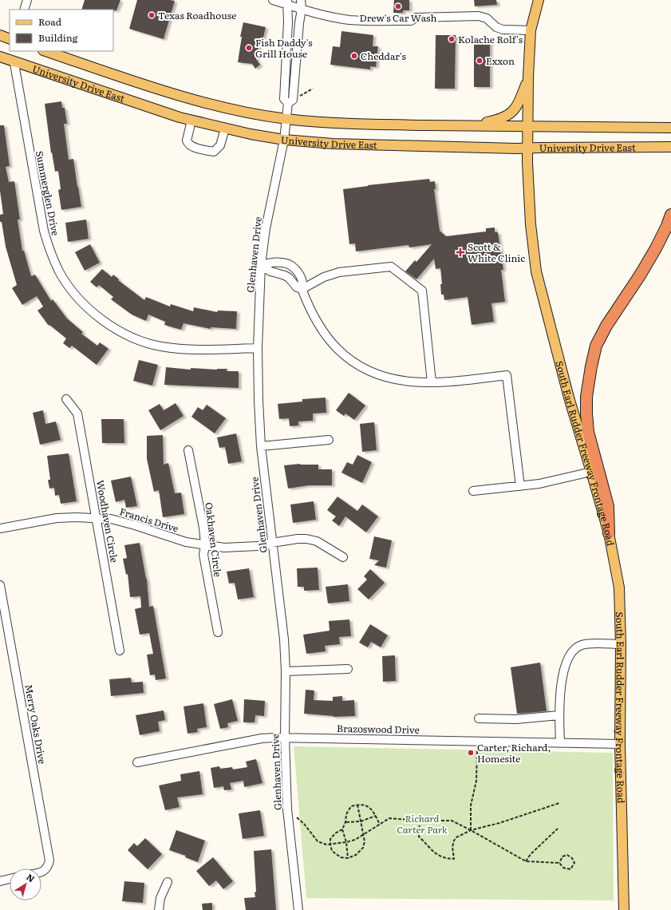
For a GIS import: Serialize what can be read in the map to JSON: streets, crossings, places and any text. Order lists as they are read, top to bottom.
{
  "streets": {
    "main road": ["University Drive East", "South Earl Rudder Freeway Frontage Road"],
    "street": [
      "Summerglen Drive",
      "Glenhaven Drive",
      "Francis Drive",
      "Woodhaven Circle",
      "Oakhaven Circle",
      "Merry Oaks Drive",
      "Brazoswood Drive"
    ]
  },
  "crossings": [
    ["University Drive East", "Summerglen Drive"],
    ["University Drive East", "Glenhaven Drive"],
    ["University Drive East", "South Earl Rudder Freeway Frontage Road"],
    ["Summerglen Drive", "Glenhaven Drive"],
    ["Glenhaven Drive", "Francis Drive"],
    ["Glenhaven Drive", "Brazoswood Drive"],
    ["South Earl Rudder Freeway Frontage Road", "Brazoswood Drive"],
    ["Francis Drive", "Woodhaven Circle"],
    ["Francis Drive", "Oakhaven Circle"]
  ],
  "parks": ["Richard Carter Park"],
  "places": {
    "other": [
      "Drew's Car Wash",
      "Texas Roadhouse",
      "Kolache Rolf's",
      "Fish Daddy's Grill House",
      "Cheddar's",
      "Exxon",
      "Carter, Richard, Homesite"
    ],
    "health": ["Scott & White Clinic"]
  },
  "legend": ["Road", "Building"],
  "north": "top right"
}
